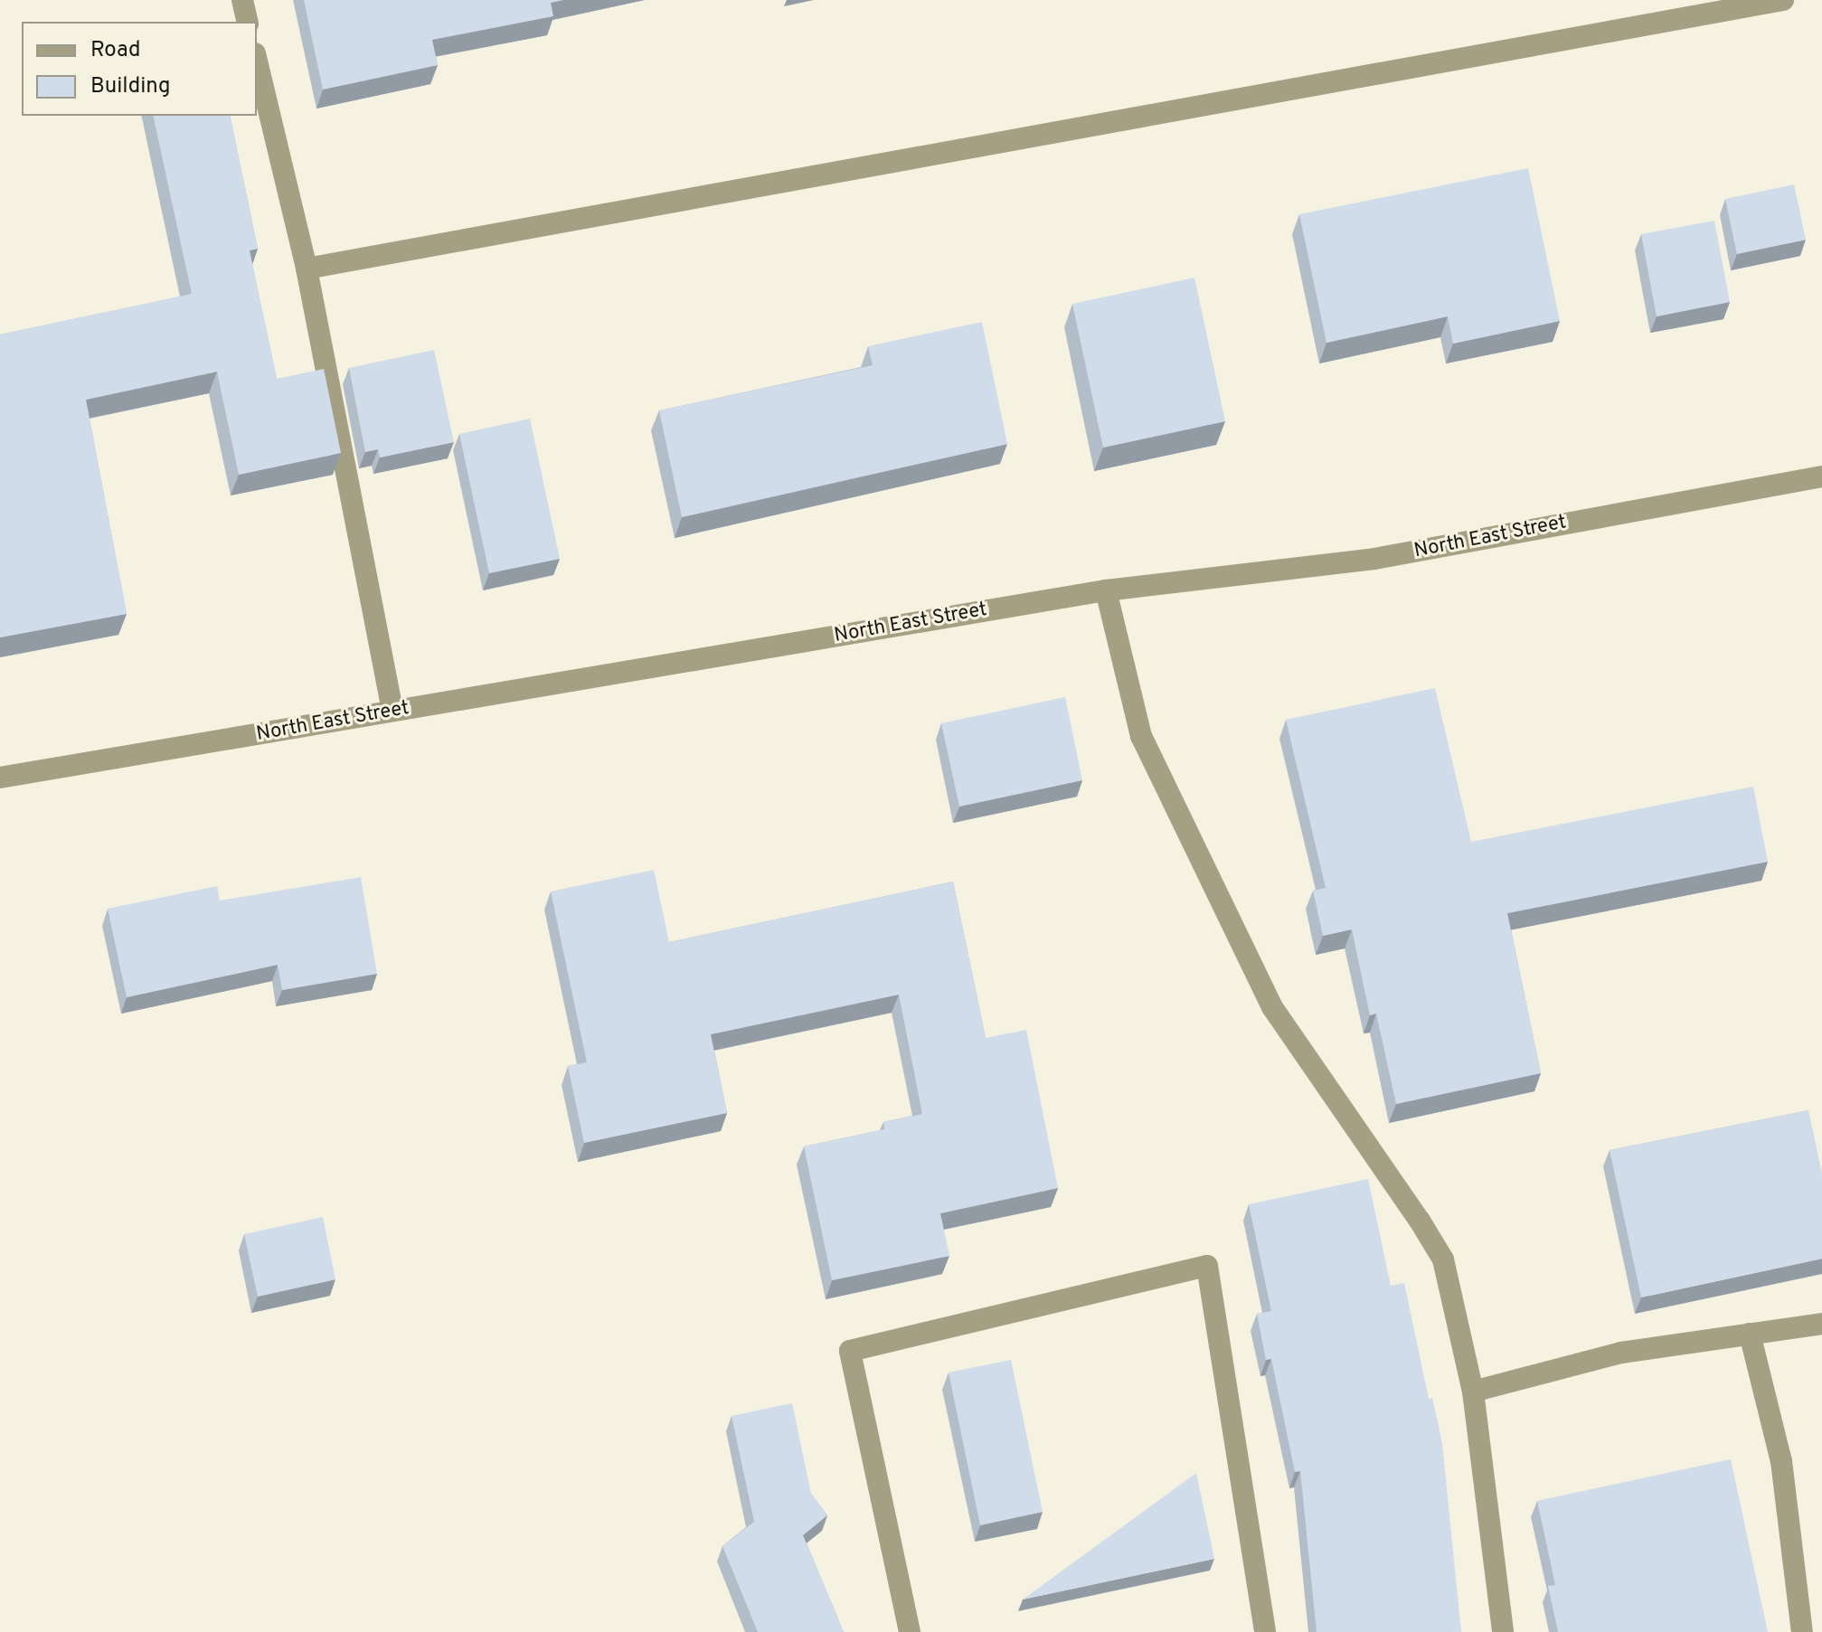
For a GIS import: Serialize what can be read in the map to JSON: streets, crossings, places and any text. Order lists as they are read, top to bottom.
{
  "streets": {
    "street": ["North East Street"]
  },
  "legend": ["Road", "Building"]
}
